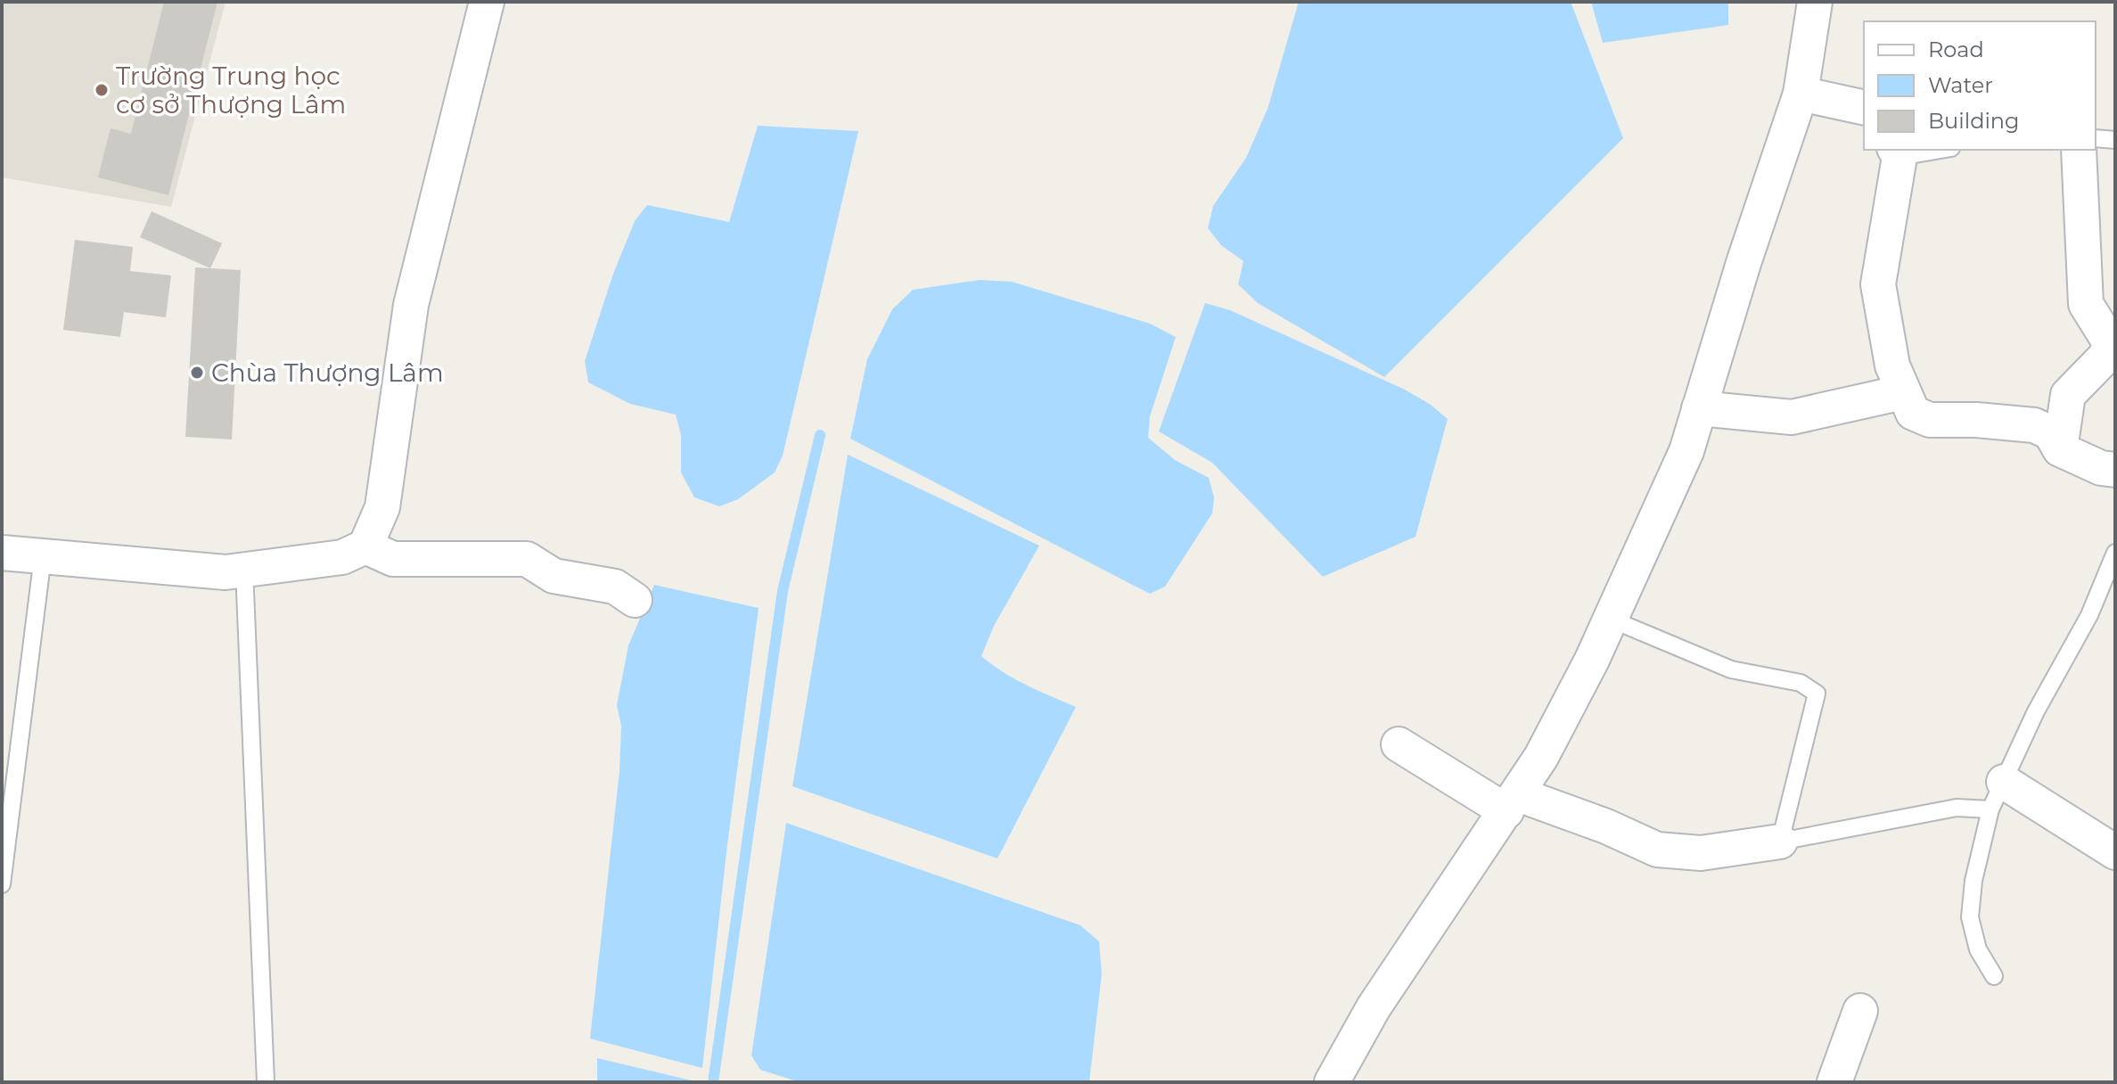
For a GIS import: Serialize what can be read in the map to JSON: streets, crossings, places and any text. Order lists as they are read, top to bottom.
{
  "places": ["Trường Trung học cơ sở Thượng Lâm", "Chùa Thượng Lâm"],
  "legend": ["Road", "Water", "Building"]
}
